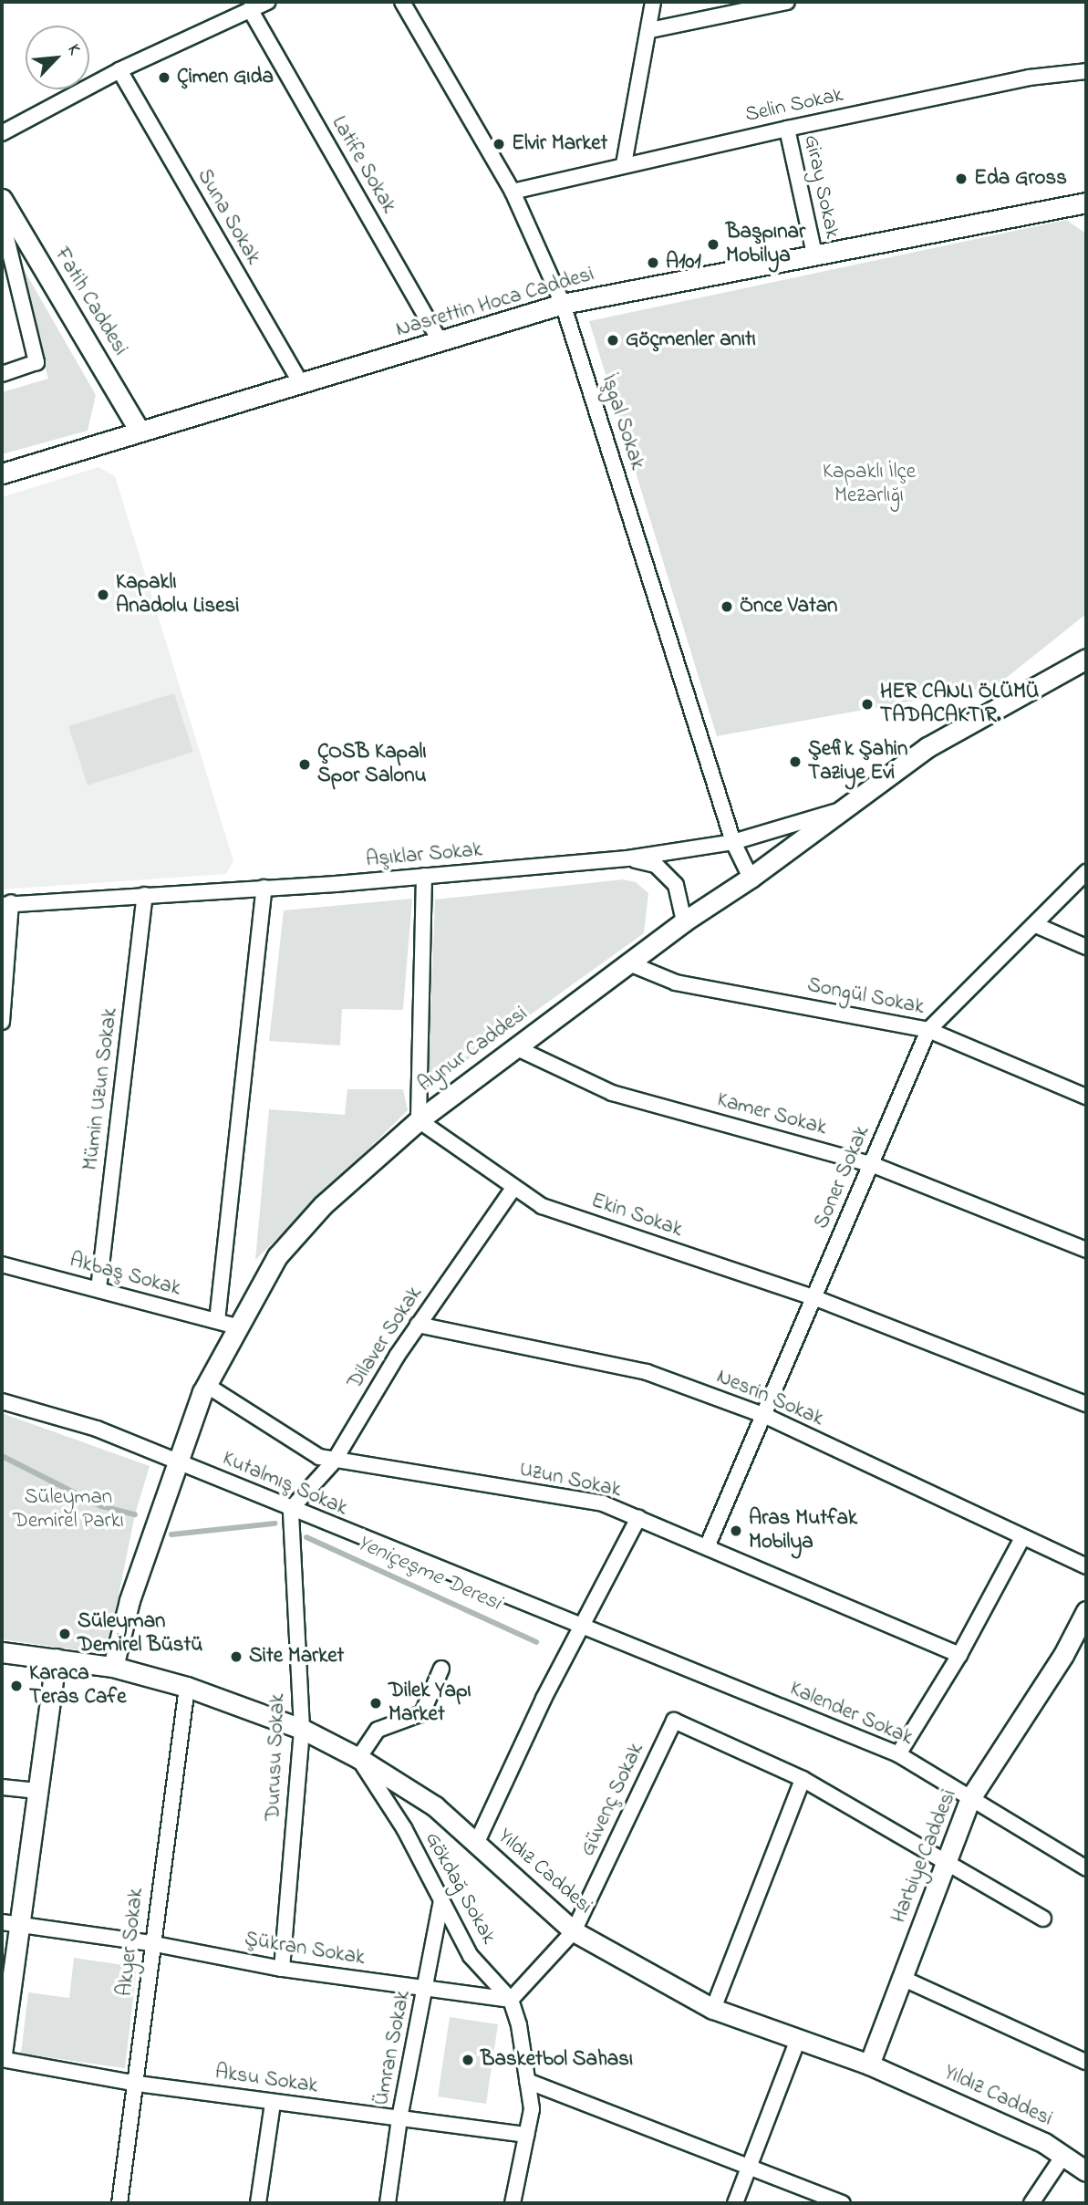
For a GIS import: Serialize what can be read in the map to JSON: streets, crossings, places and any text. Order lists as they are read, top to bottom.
{
  "streets": {
    "street": [
      "Selin Sokak",
      "Latife Sokak",
      "Giray Sokak",
      "Suna Sokak",
      "Fatih Caddesi",
      "Nasrettin Hoca Caddesi",
      "İşgal Sokak",
      "Aşıklar Sokak",
      "Songül Sokak",
      "Aynur Caddesi",
      "Mümin Uzun Sokak",
      "Kamer Sokak",
      "Soner Sokak",
      "Ekin Sokak",
      "Akbaş Sokak",
      "Dilaver Sokak",
      "Nesrin Sokak",
      "Uzun Sokak",
      "Kutalmış Sokak",
      "Kalender Sokak",
      "Durusu Sokak",
      "Güvenç Sokak",
      "Harbiye Caddesi",
      "Yıldız Caddesi",
      "Gökdağ Sokak",
      "Akyer Sokak",
      "Şükran Sokak",
      "Ümran Sokak",
      "Aksu Sokak"
    ]
  },
  "crossings": [
    ["Selin Sokak", "Giray Sokak"],
    ["Selin Sokak", "İşgal Sokak"],
    ["Latife Sokak", "Nasrettin Hoca Caddesi"],
    ["Giray Sokak", "Nasrettin Hoca Caddesi"],
    ["Suna Sokak", "Nasrettin Hoca Caddesi"],
    ["Fatih Caddesi", "Nasrettin Hoca Caddesi"],
    ["Nasrettin Hoca Caddesi", "İşgal Sokak"],
    ["İşgal Sokak", "Aşıklar Sokak"],
    ["İşgal Sokak", "Aynur Caddesi"],
    ["Aşıklar Sokak", "Aynur Caddesi"],
    ["Aşıklar Sokak", "Mümin Uzun Sokak"],
    ["Songül Sokak", "Aynur Caddesi"],
    ["Songül Sokak", "Soner Sokak"],
    ["Aynur Caddesi", "Kamer Sokak"],
    ["Aynur Caddesi", "Ekin Sokak"],
    ["Aynur Caddesi", "Akbaş Sokak"],
    ["Aynur Caddesi", "Uzun Sokak"],
    ["Aynur Caddesi", "Kutalmış Sokak"],
    ["Aynur Caddesi", "Yıldız Caddesi"],
    ["Mümin Uzun Sokak", "Akbaş Sokak"],
    ["Kamer Sokak", "Soner Sokak"],
    ["Soner Sokak", "Ekin Sokak"],
    ["Soner Sokak", "Nesrin Sokak"],
    ["Soner Sokak", "Uzun Sokak"],
    ["Ekin Sokak", "Dilaver Sokak"],
    ["Dilaver Sokak", "Nesrin Sokak"],
    ["Dilaver Sokak", "Uzun Sokak"],
    ["Dilaver Sokak", "Kutalmış Sokak"],
    ["Dilaver Sokak", "Durusu Sokak"],
    ["Kutalmış Sokak", "Kalender Sokak"],
    ["Kutalmış Sokak", "Durusu Sokak"],
    ["Kalender Sokak", "Harbiye Caddesi"],
    ["Durusu Sokak", "Yıldız Caddesi"],
    ["Durusu Sokak", "Şükran Sokak"],
    ["Güvenç Sokak", "Yıldız Caddesi"],
    ["Harbiye Caddesi", "Yıldız Caddesi"],
    ["Yıldız Caddesi", "Gökdağ Sokak"],
    ["Yıldız Caddesi", "Akyer Sokak"],
    ["Gökdağ Sokak", "Şükran Sokak"],
    ["Gökdağ Sokak", "Ümran Sokak"],
    ["Akyer Sokak", "Şükran Sokak"],
    ["Akyer Sokak", "Aksu Sokak"],
    ["Şükran Sokak", "Ümran Sokak"],
    ["Ümran Sokak", "Aksu Sokak"]
  ],
  "water": ["Yeniçeşme Deresi"],
  "parks": ["Kapaklı İlçe Mezarlığı", "Süleyman Demirel Parkı"],
  "places": [
    "Çimen Gıda",
    "Elvir Market",
    "Eda Gross",
    "Başpınar Mobilya",
    "A101",
    "Göçmenler anıtı",
    "Kapaklı Anadolu Lisesi",
    "Önce Vatan",
    "HER CANLI ÖLÜMÜ TADACAKTIR.",
    "Şefik Şahin Taziye Evi",
    "ÇOSB Kapalı Spor Salonu",
    "Aras Mutfak Mobilya",
    "Süleyman Demirel Büstü",
    "Site Market",
    "Karaca Teras Cafe",
    "Dilek Yapı Market",
    "Basketbol Sahası"
  ],
  "north": "top right"
}
